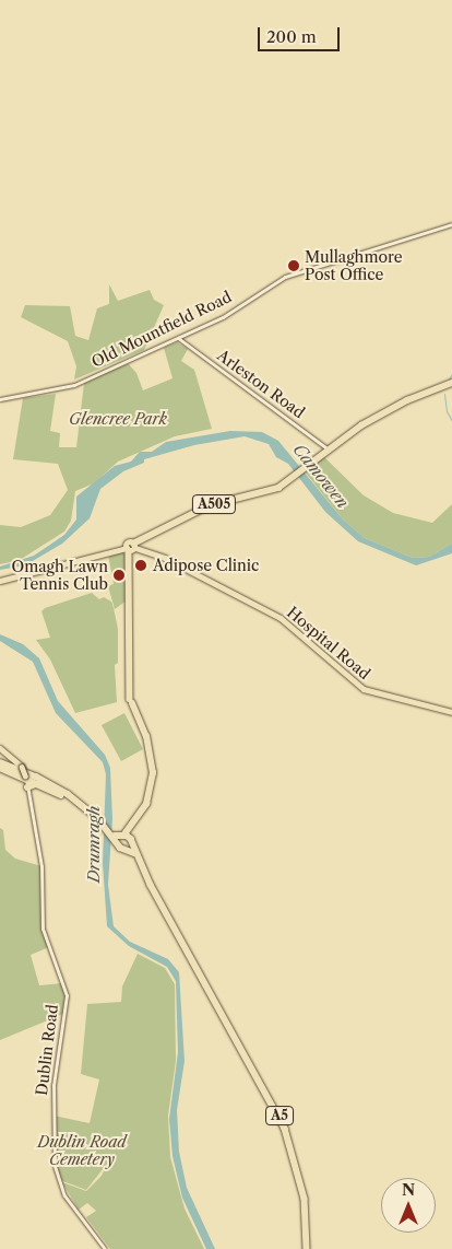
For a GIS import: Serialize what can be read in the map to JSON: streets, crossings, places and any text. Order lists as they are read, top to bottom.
{
  "streets": {
    "highway": ["A505", "A5"],
    "main road": ["Hospital Road"],
    "street": ["Old Mountfield Road", "Arleston Road", "Dublin Road"]
  },
  "crossings": [
    ["Old Mountfield Road", "Arleston Road"],
    ["Arleston Road", "A505"],
    ["A505", "Hospital Road"]
  ],
  "water": ["Camowen", "Drumragh"],
  "parks": ["Glencree Park", "Dublin Road Cemetery"],
  "places": ["Mullaghmore Post Office", "Adipose Clinic", "Omagh Lawn Tennis Club"],
  "scale_bar": "200 m",
  "north": "top"
}
